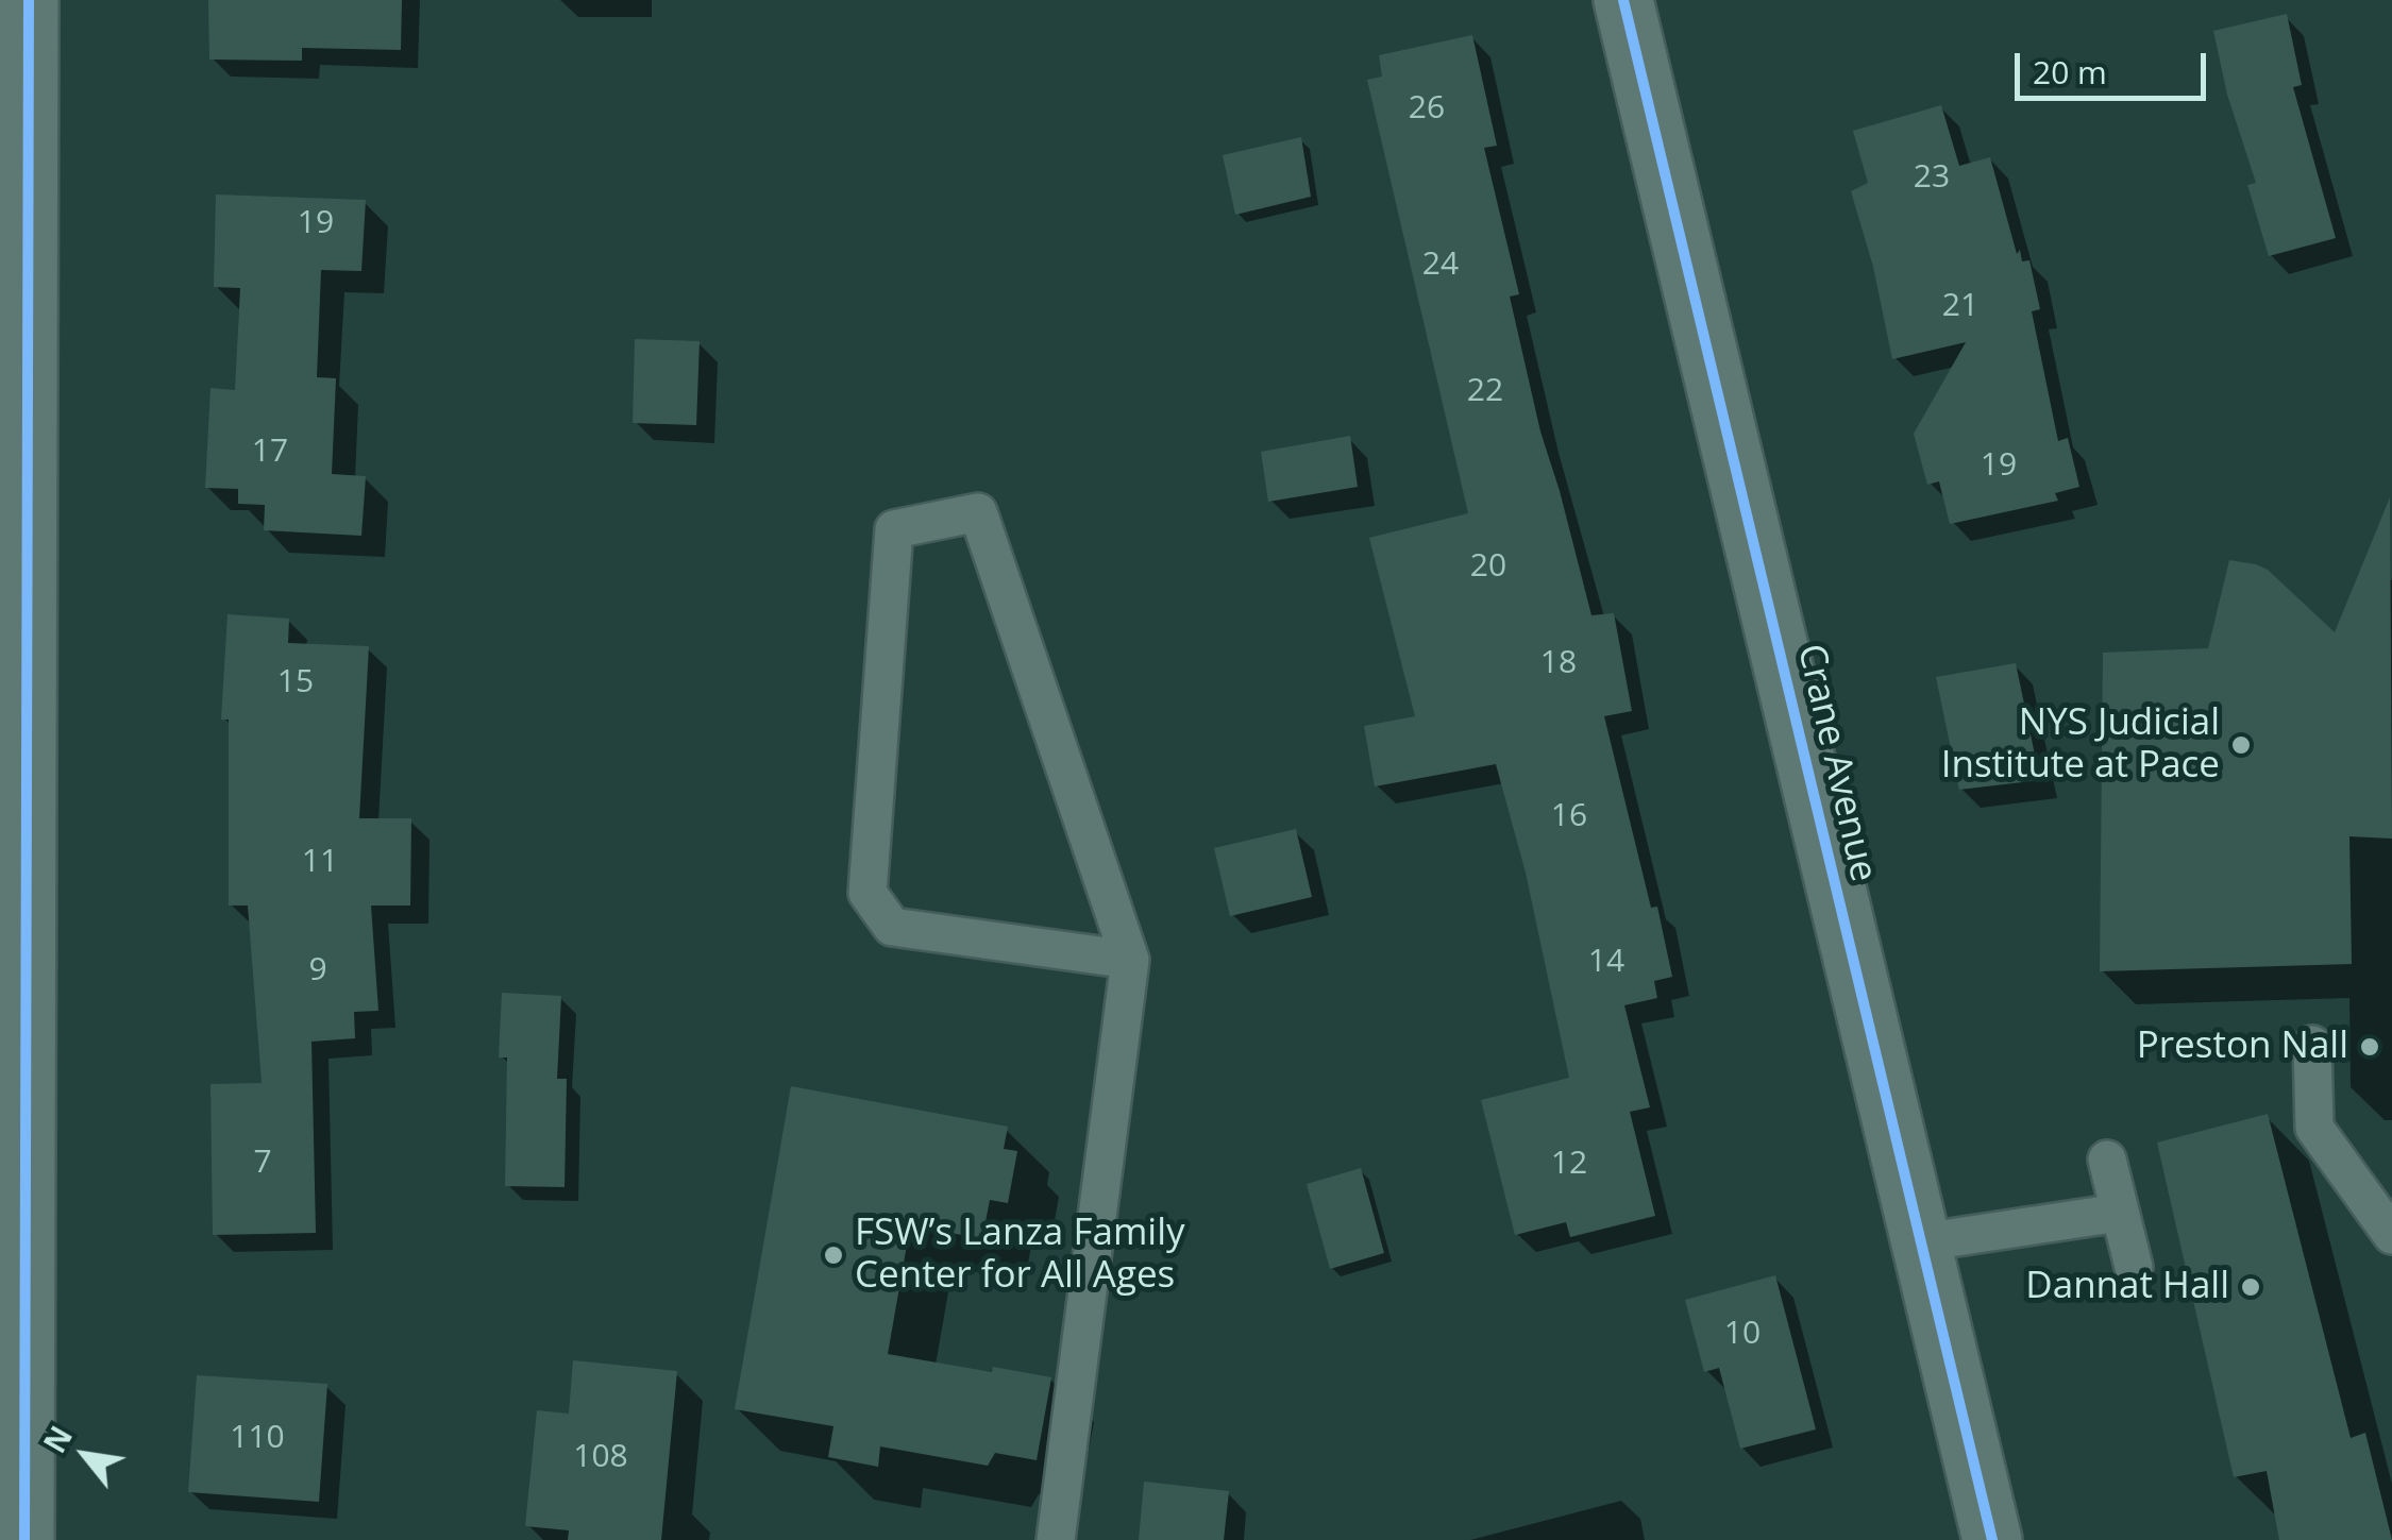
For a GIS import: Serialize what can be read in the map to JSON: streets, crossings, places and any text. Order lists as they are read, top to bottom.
{
  "streets": {
    "street": ["Crane Avenue"]
  },
  "places": [
    "NYS Judicial Institute at Pace",
    "Preston Nall",
    "FSW’s Lanza Family Center for All Ages",
    "Dannat Hall"
  ],
  "house_numbers": [
    "26",
    "23",
    "19",
    "24",
    "21",
    "22",
    "17",
    "19",
    "20",
    "18",
    "15",
    "16",
    "11",
    "14",
    "9",
    "7",
    "12",
    "10",
    "110",
    "108"
  ],
  "scale_bar": "20 m",
  "north": "top left"
}
